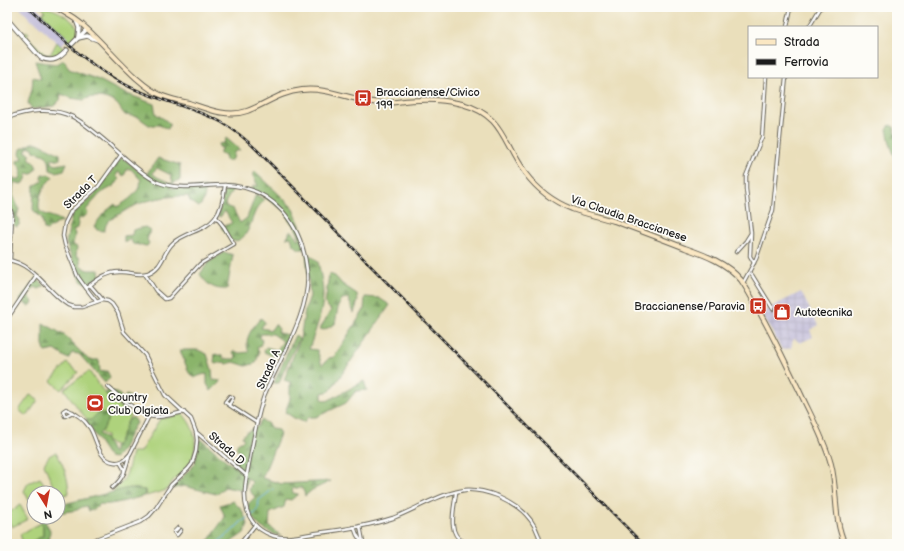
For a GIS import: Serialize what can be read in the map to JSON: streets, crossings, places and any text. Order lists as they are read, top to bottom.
{
  "streets": {
    "main road": ["Via Claudia Braccianese"],
    "street": ["Strada T", "Strada A", "Strada D"]
  },
  "crossings": [
    ["Strada T", "Strada A"],
    ["Strada A", "Strada D"]
  ],
  "places": {
    "bus stop": ["Braccianense/Civico 199", "Braccianense/Paravia"],
    "shop": ["Autotecnika"],
    "sports": ["Country Club Olgiata"]
  },
  "legend": ["Strada", "Ferrovia"],
  "north": "bottom"
}
